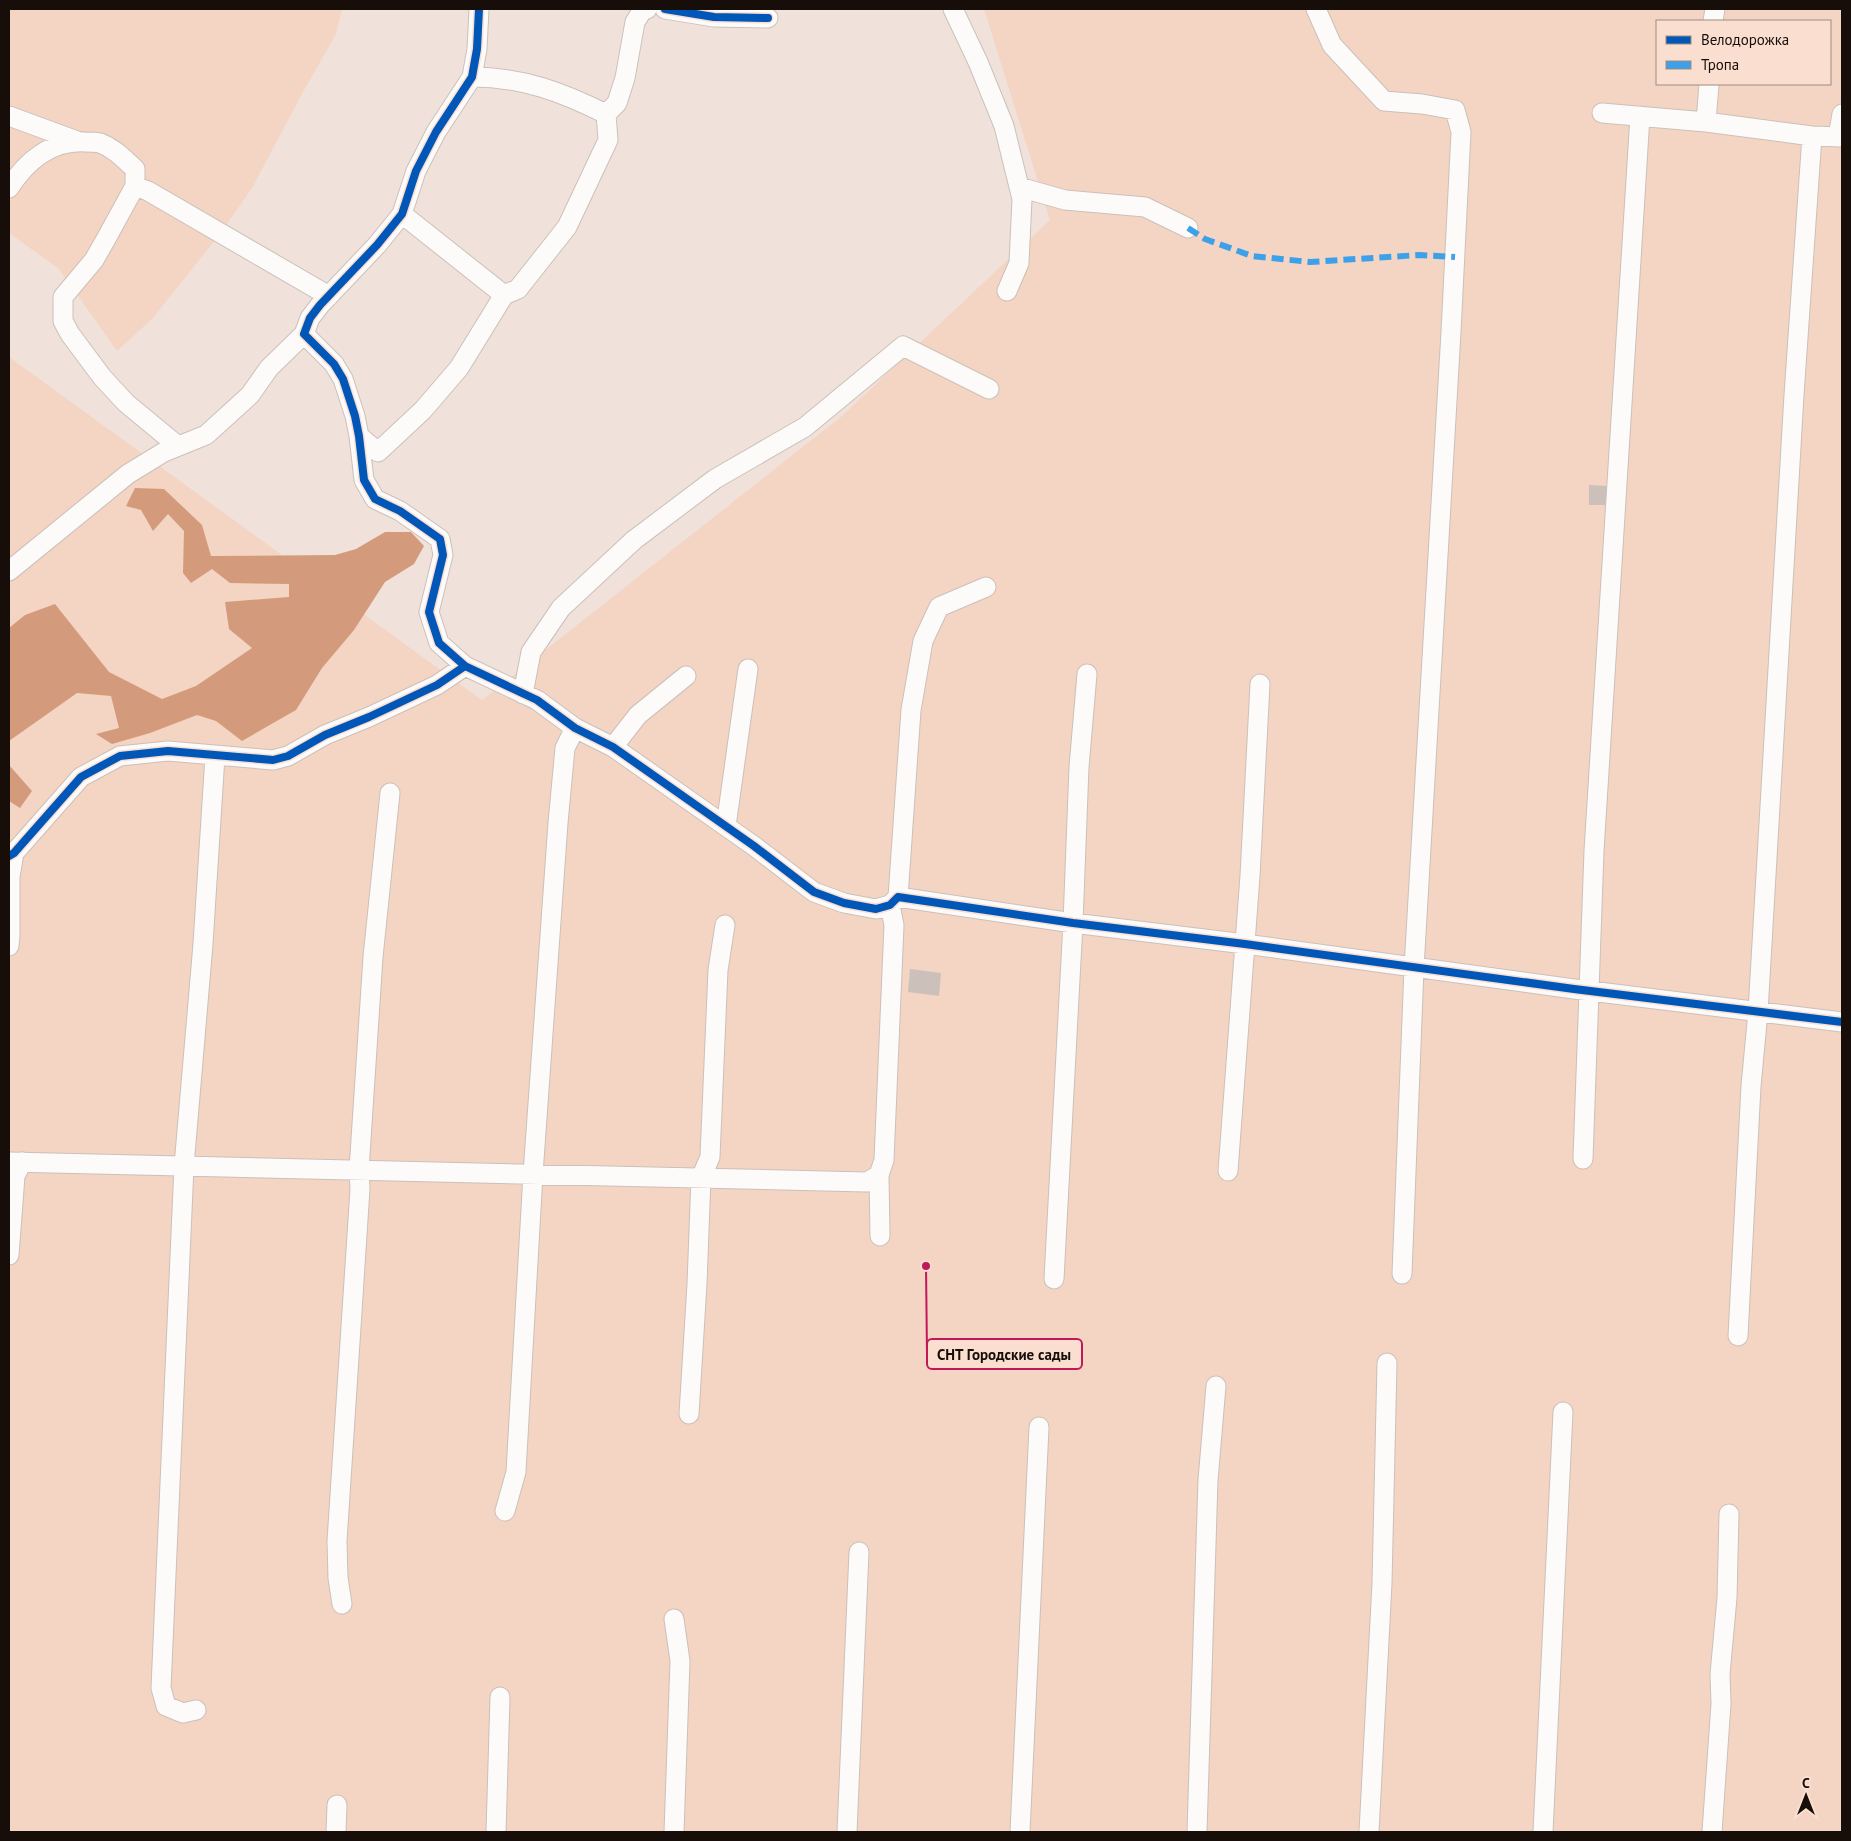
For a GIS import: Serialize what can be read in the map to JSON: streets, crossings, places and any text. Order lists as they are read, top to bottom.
{
  "places": ["СНТ Городские сады"],
  "legend": ["Велодорожка", "Тропа"],
  "north": "top"
}
